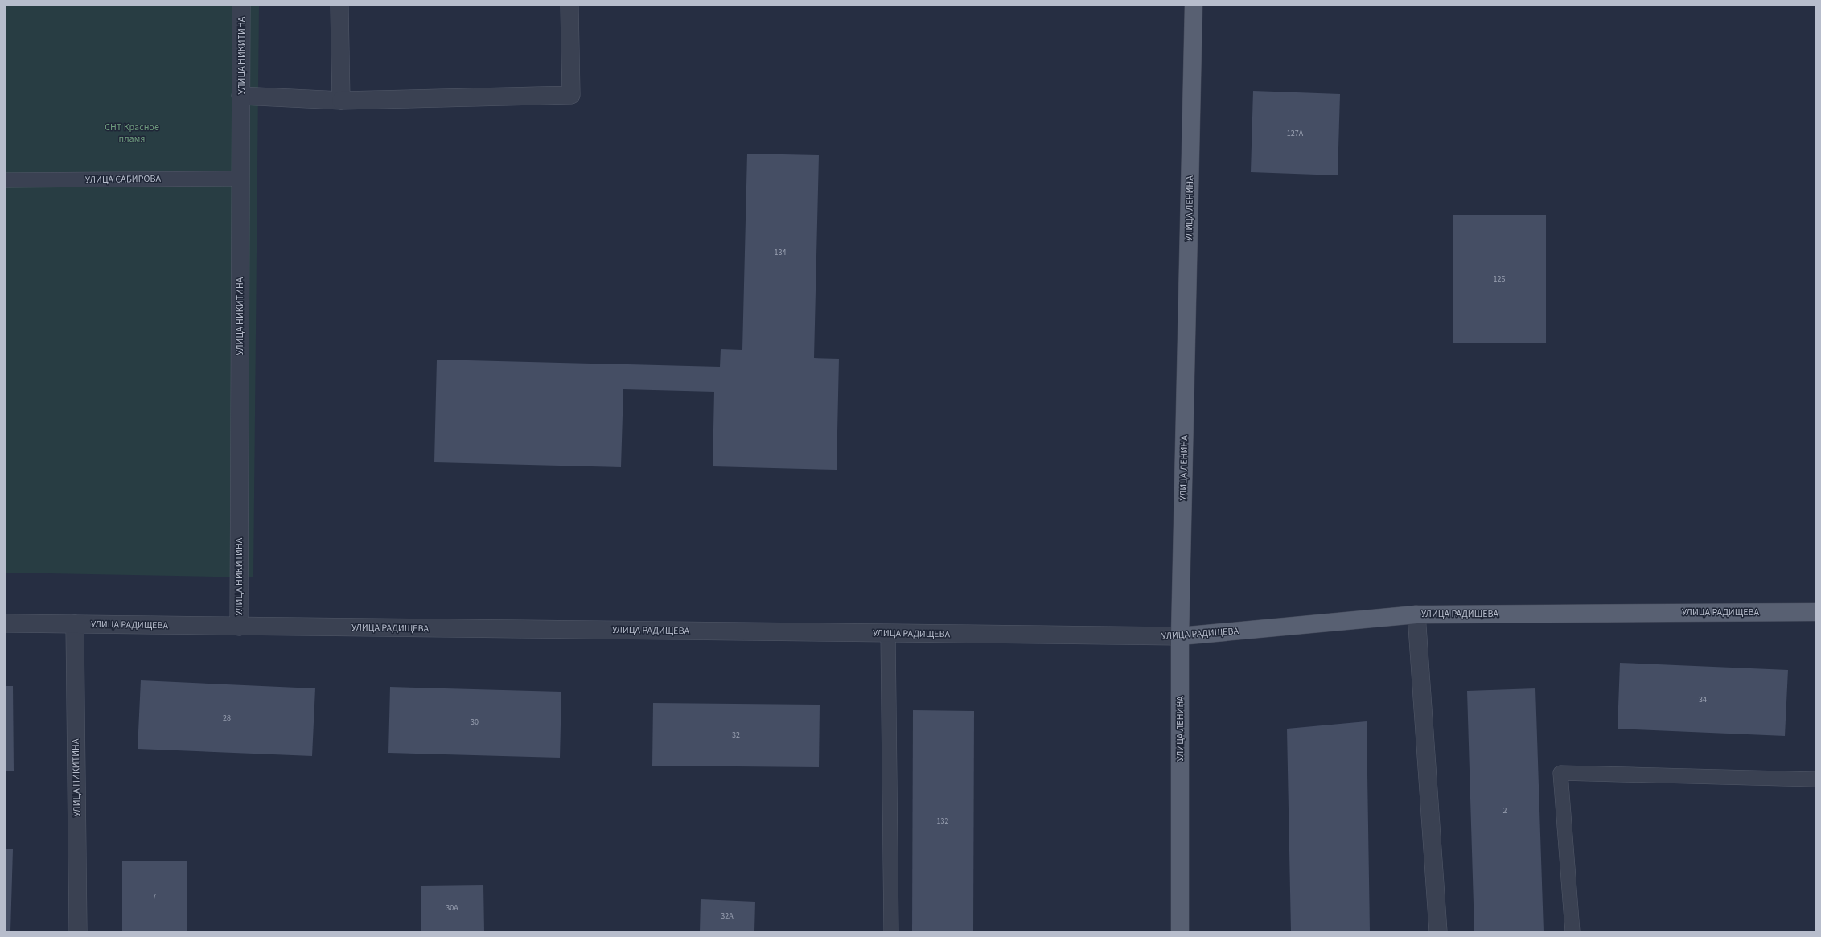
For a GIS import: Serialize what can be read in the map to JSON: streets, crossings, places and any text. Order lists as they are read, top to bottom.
{
  "streets": {
    "main road": ["УЛИЦА ЛЕНИНА", "УЛИЦА РАДИЩЕВА"],
    "street": ["УЛИЦА НИКИТИНА"],
    "lane": ["УЛИЦА САБИРОВА"]
  },
  "crossings": [
    ["УЛИЦА НИКИТИНА", "УЛИЦА САБИРОВА"],
    ["УЛИЦА НИКИТИНА", "УЛИЦА РАДИЩЕВА"],
    ["УЛИЦА ЛЕНИНА", "УЛИЦА РАДИЩЕВА"]
  ],
  "parks": ["СНТ Красное пламя"],
  "house_numbers": [
    "127А",
    "134",
    "125",
    "34",
    "28",
    "30",
    "32",
    "2",
    "132",
    "7",
    "30А",
    "32А"
  ]
}
